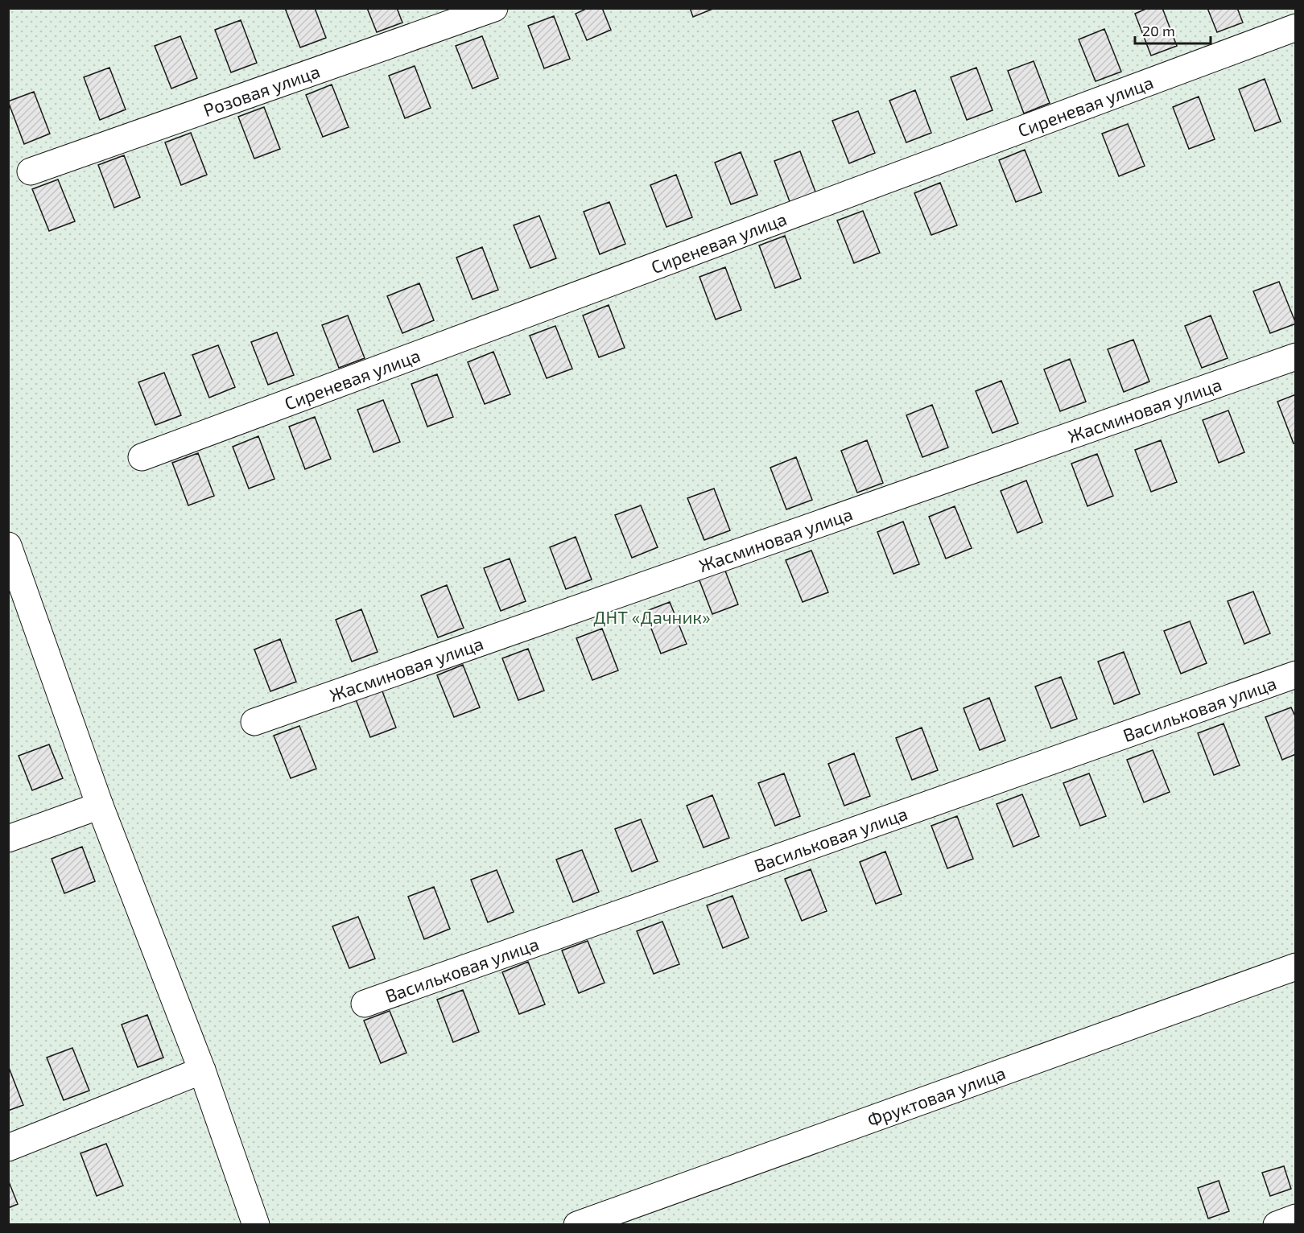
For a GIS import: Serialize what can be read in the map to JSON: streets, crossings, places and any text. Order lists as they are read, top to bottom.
{
  "streets": {
    "street": [
      "Розовая улица",
      "Сиреневая улица",
      "Жасминовая улица",
      "Васильковая улица",
      "Фруктовая улица"
    ]
  },
  "parks": ["ДНТ «Дачник»"],
  "scale_bar": "20 m"
}
